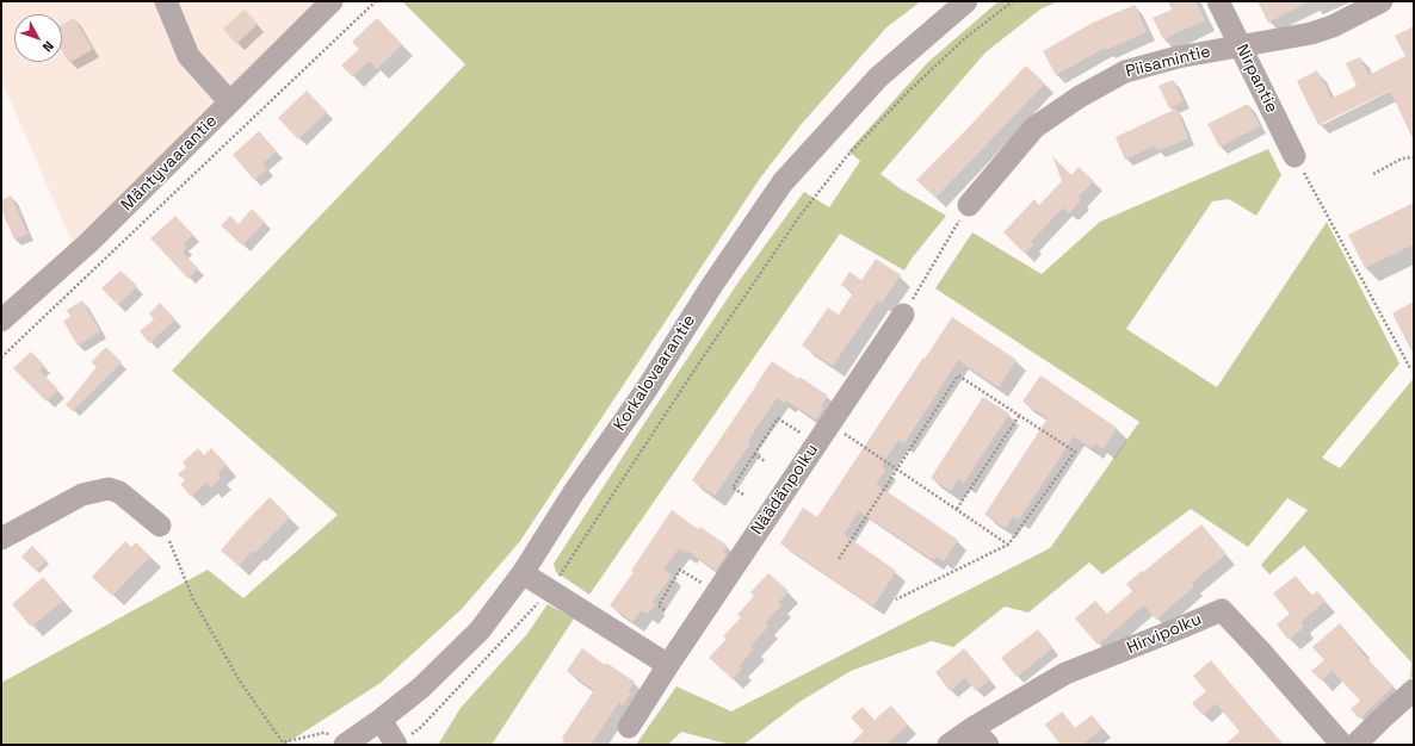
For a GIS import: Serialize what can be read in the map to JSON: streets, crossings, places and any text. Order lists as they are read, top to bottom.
{
  "streets": {
    "street": [
      "Piisamintie",
      "Nirpantie",
      "Mäntyvaarantie",
      "Korkalovaarantie",
      "Näädänpolku",
      "Hirvipolku"
    ]
  },
  "crossings": [
    ["Piisamintie", "Nirpantie"]
  ],
  "north": "bottom right"
}
